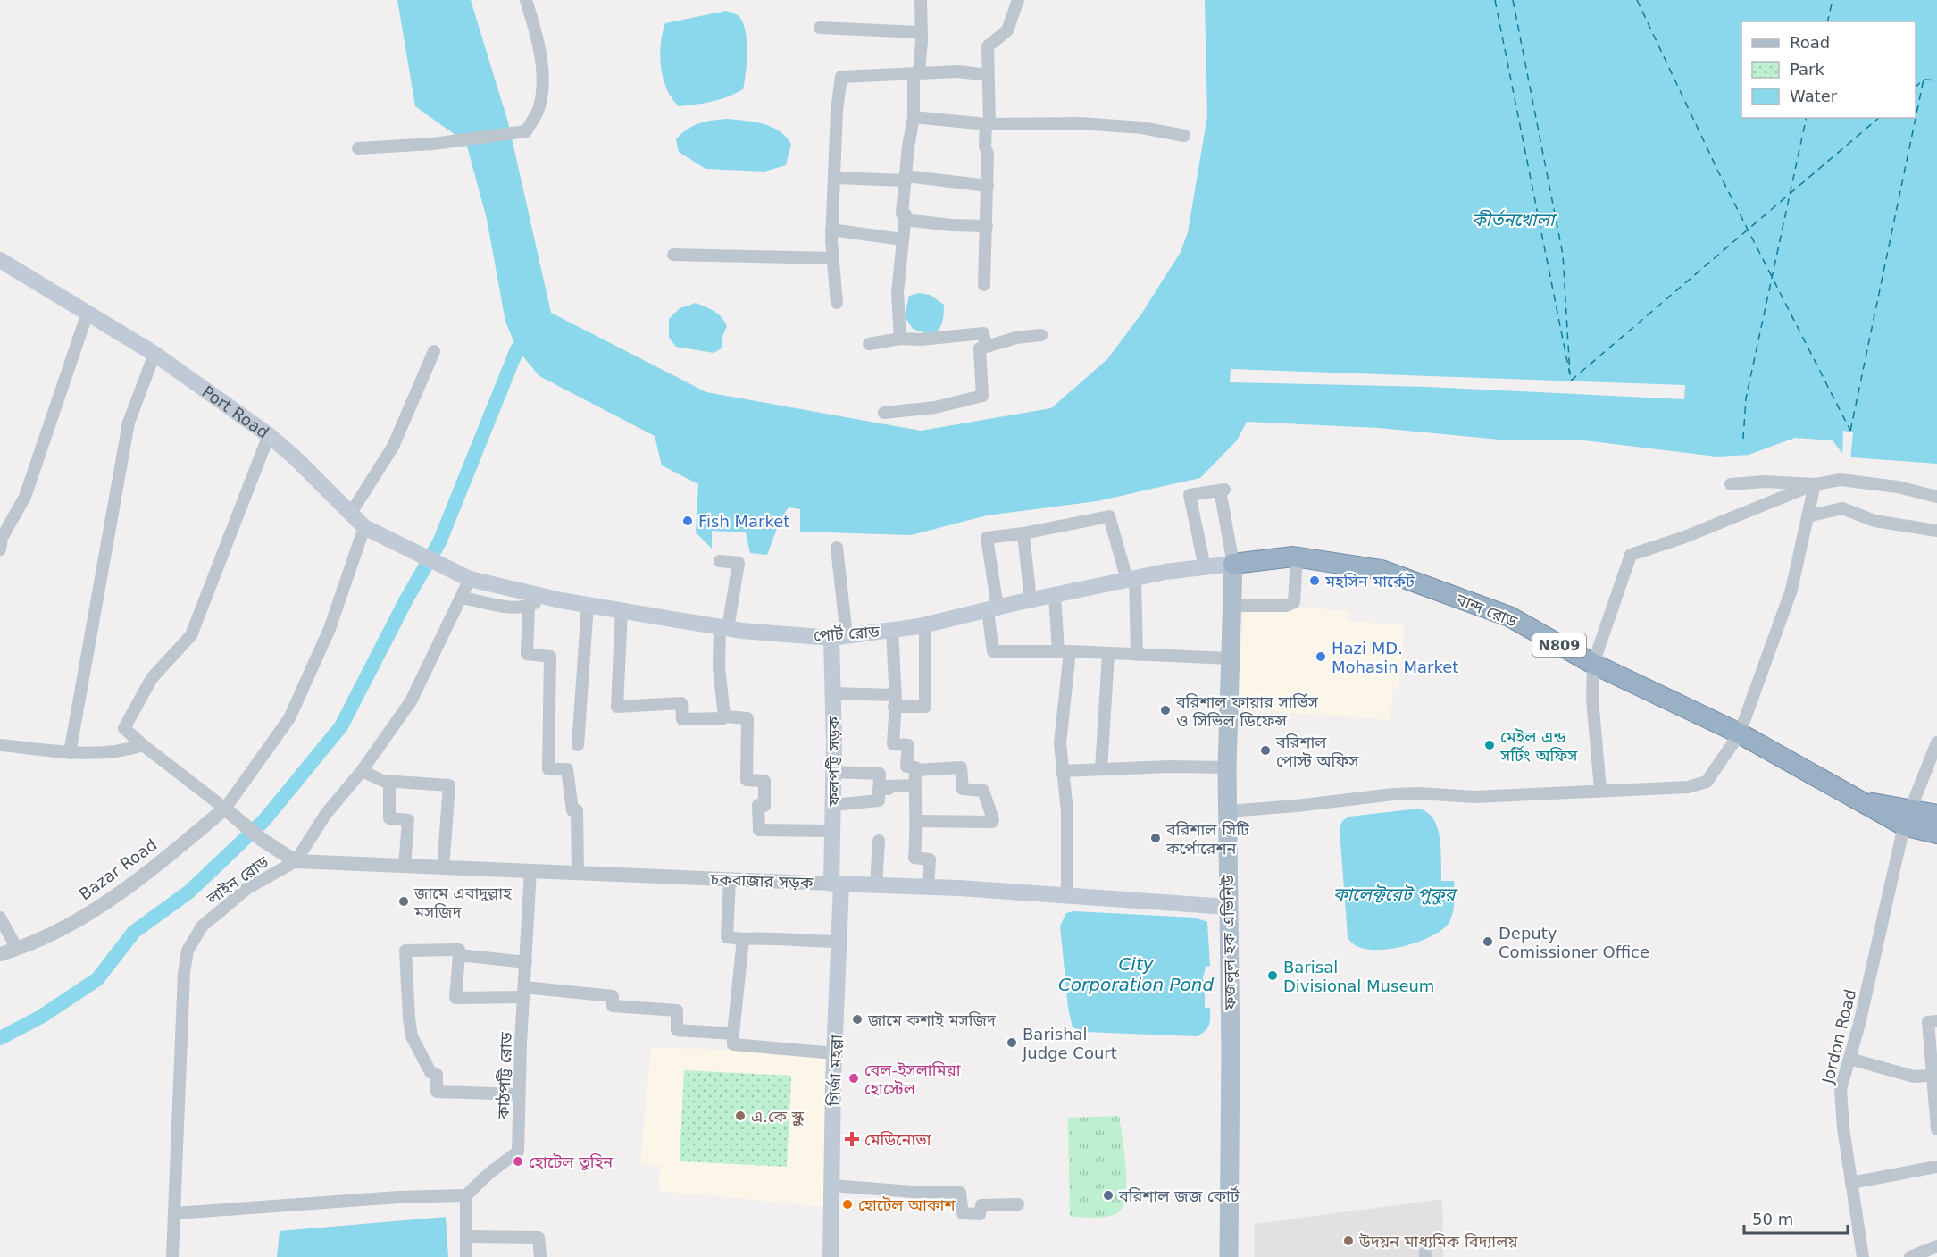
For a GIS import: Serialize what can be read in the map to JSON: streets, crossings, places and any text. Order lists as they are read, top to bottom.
{
  "streets": {
    "highway": ["বান্দ রোড", "N809"],
    "main road": [
      "Port Road",
      "পোর্ট রোড",
      "ফলপট্টি সড়ক",
      "চকবাজার সড়ক",
      "ফজলুল হক এভিনিউ",
      "গির্জা মহল্লা"
    ],
    "street": [
      "Bazar Road",
      "লাইন রোড",
      "Jordon Road",
      "কাঠপট্টি রোড"
    ]
  },
  "crossings": [
    ["Port Road", "পোর্ট রোড"],
    ["Port Road", "লাইন রোড"],
    ["বান্দ রোড", "পোর্ট রোড"],
    ["বান্দ রোড", "ফজলুল হক এভিনিউ"],
    ["বান্দ রোড", "Jordon Road"],
    ["পোর্ট রোড", "ফলপট্টি সড়ক"],
    ["পোর্ট রোড", "লাইন রোড"],
    ["পোর্ট রোড", "ফজলুল হক এভিনিউ"],
    ["ফলপট্টি সড়ক", "চকবাজার সড়ক"],
    ["ফলপট্টি সড়ক", "গির্জা মহল্লা"],
    ["লাইন রোড", "চকবাজার সড়ক"],
    ["চকবাজার সড়ক", "ফজলুল হক এভিনিউ"],
    ["চকবাজার সড়ক", "গির্জা মহল্লা"],
    ["চকবাজার সড়ক", "কাঠপট্টি রোড"]
  ],
  "water": ["কীর্তনখোলা", "কালেক্টরেট পুকুর", "City Corporation Pond"],
  "places": {
    "other": [
      "Fish Market",
      "মহসিন মার্কেট",
      "Hazi MD. Mohasin Market",
      "বরিশাল ফায়ার সার্ভিস ও সিভিল ডিফেন্স",
      "মেইল এন্ড সর্টিং অফিস",
      "বরিশাল পোস্ট অফিস",
      "বরিশাল সিটি কর্পোরেশন",
      "জামে এবাদুল্লাহ মসজিদ",
      "Deputy Comissioner Office",
      "Barisal Divisional Museum",
      "জামে কশাই মসজিদ",
      "Barishal Judge Court",
      "বেল-ইসলামিয়া হোস্টেল",
      "এ.কে স্কুল",
      "হোটেল তুহিন",
      "বরিশাল জজ কোর্ট",
      "হোটেল আকাশ",
      "উদয়ন মাধ্যমিক বিদ্যালয়"
    ],
    "health": ["মেডিনোভা"]
  },
  "legend": ["Road", "Park", "Water"],
  "scale_bar": "50 m"
}
